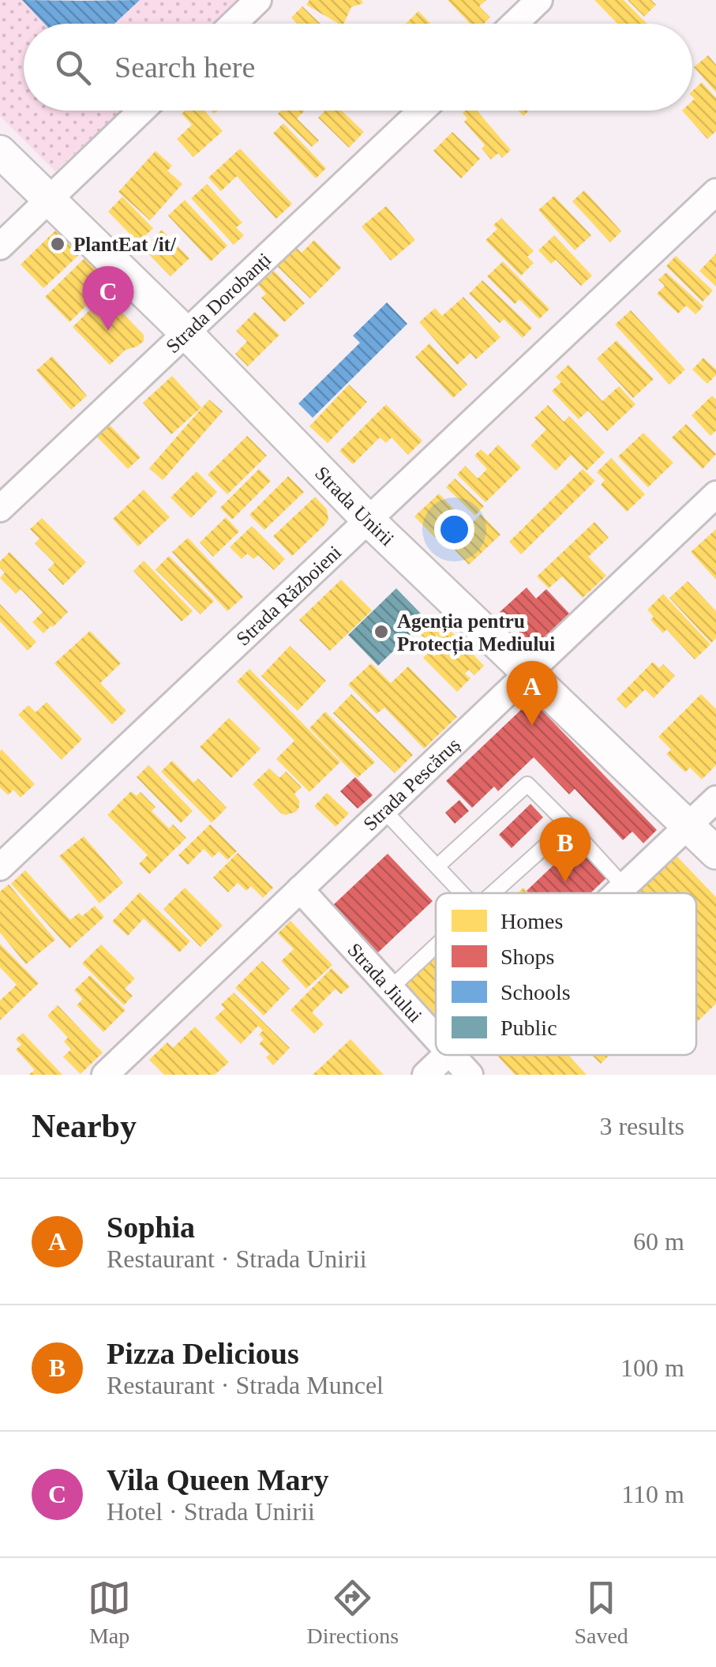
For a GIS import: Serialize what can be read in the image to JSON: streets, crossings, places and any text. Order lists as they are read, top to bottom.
{
  "streets": {
    "street": [
      "Strada Dorobanți",
      "Strada Unirii",
      "Strada Războieni",
      "Strada Pescăruș",
      "Strada Jiului"
    ]
  },
  "crossings": [
    ["Strada Dorobanți", "Strada Unirii"],
    ["Strada Unirii", "Strada Războieni"],
    ["Strada Unirii", "Strada Pescăruș"],
    ["Strada Pescăruș", "Strada Jiului"]
  ],
  "places": ["PlantEat /it/", "Agenția pentru Protecția Mediului"],
  "legend": [
    "Homes",
    "Shops",
    "Schools",
    "Public"
  ],
  "page": {
    "search": "Search here",
    "pins": ["C", "A", "B"],
    "heading": ["Nearby", "3 results"],
    "list": [
      {
        "mark": "A",
        "name": "Sophia",
        "note": "Restaurant · Strada Unirii",
        "value": "60 m"
      },
      {
        "mark": "B",
        "name": "Pizza Delicious",
        "note": "Restaurant · Strada Muncel",
        "value": "100 m"
      },
      {
        "mark": "C",
        "name": "Vila Queen Mary",
        "note": "Hotel · Strada Unirii",
        "value": "110 m"
      }
    ],
    "nav": ["Map", "Directions", "Saved"]
  }
}
